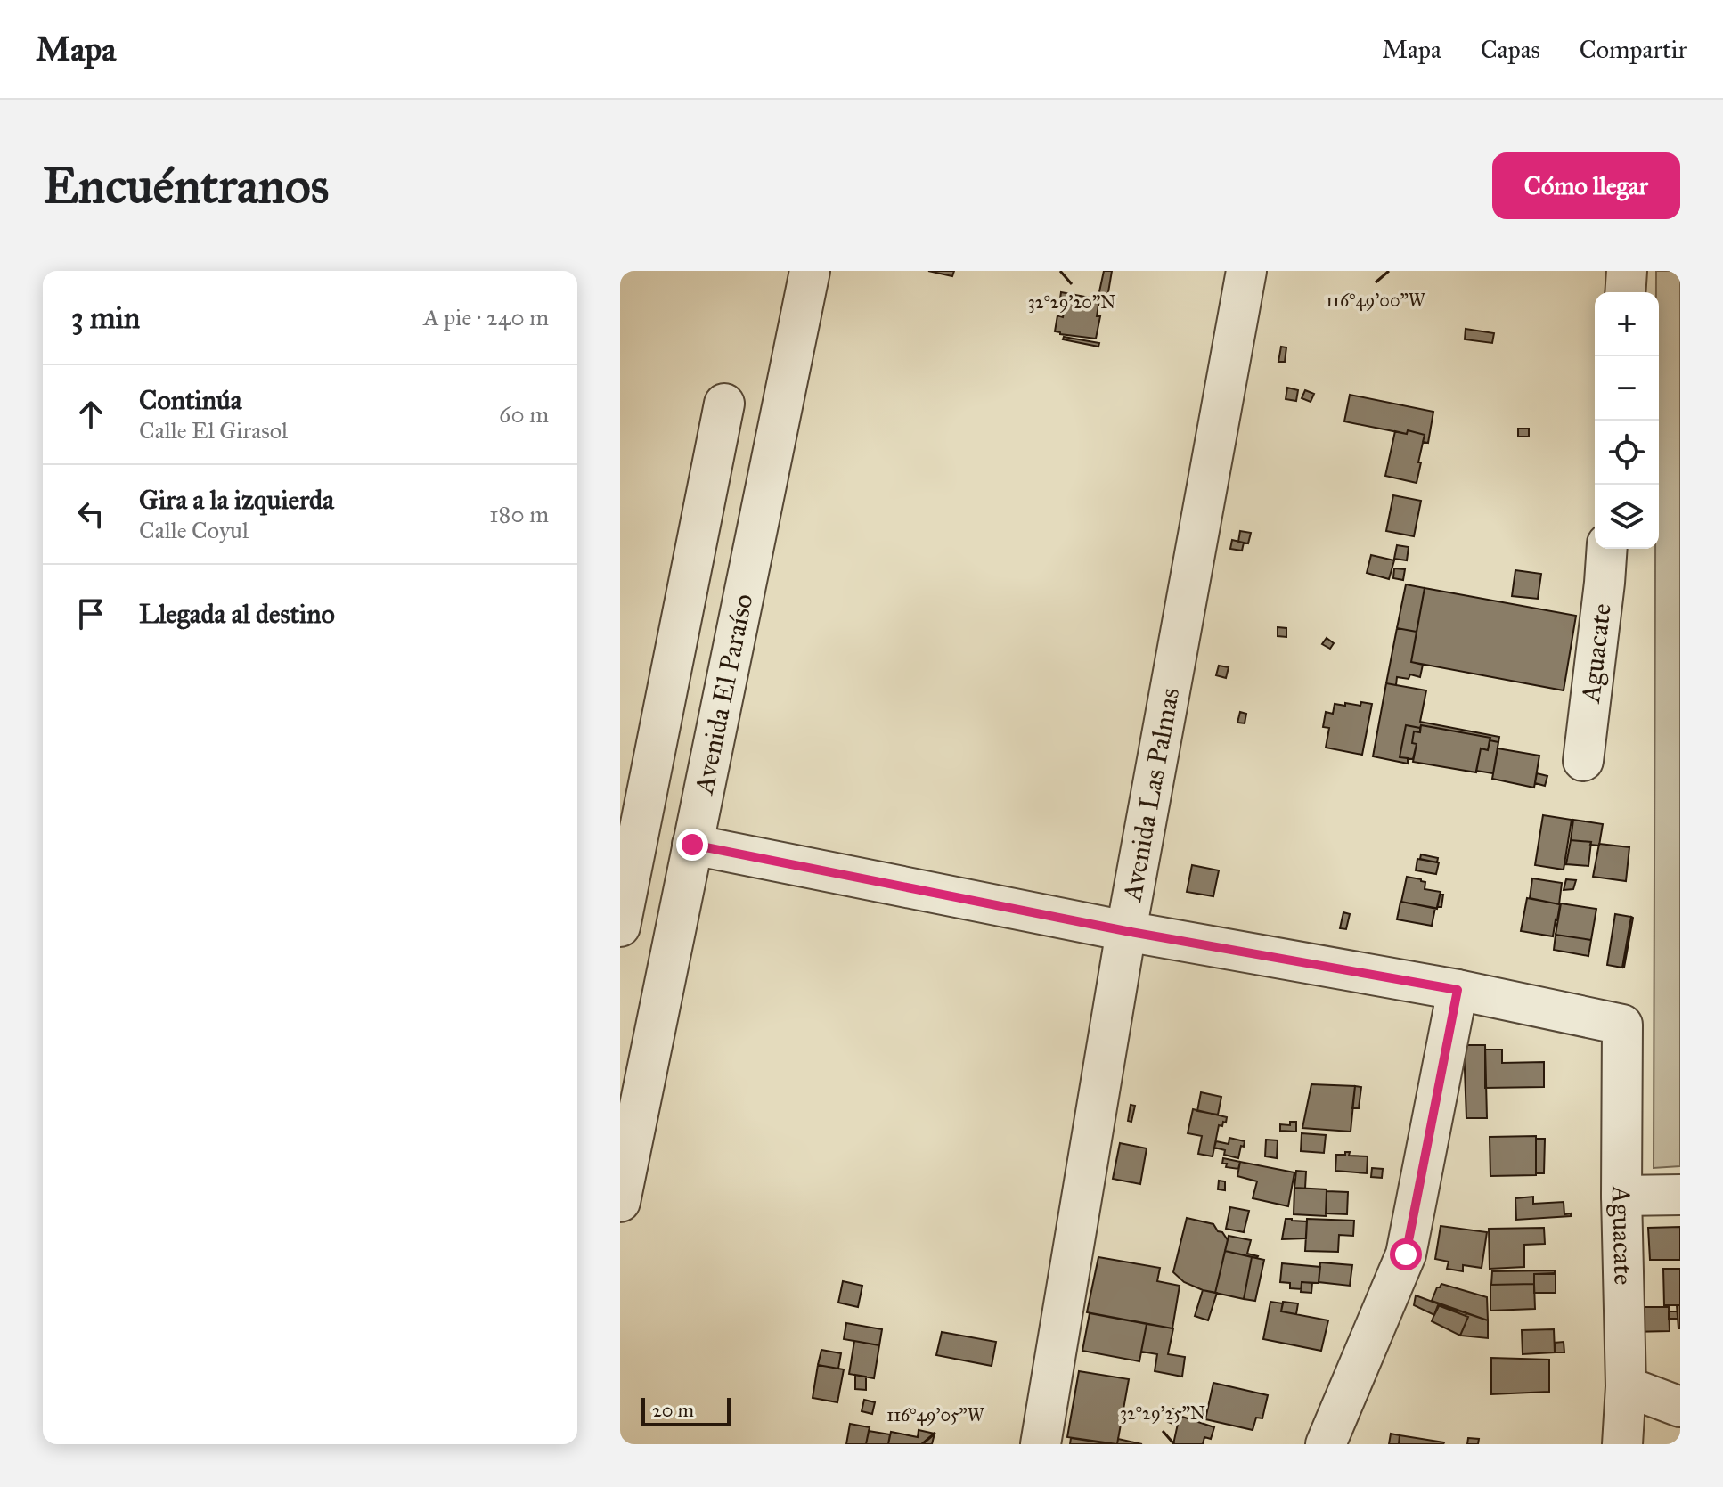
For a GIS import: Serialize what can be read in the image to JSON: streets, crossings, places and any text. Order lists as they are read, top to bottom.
{
  "streets": {
    "street": ["Aguacate", "Avenida El Paraíso", "Avenida Las Palmas"]
  },
  "scale_bar": "20 m",
  "page": {
    "header": "Mapa",
    "nav": ["Mapa", "Capas", "Compartir"],
    "buttons": "Cómo llegar",
    "title": "Encuéntranos",
    "heading": ["3 min", "A pie · 240 m"],
    "map_buttons": ["+", "−"],
    "list": [
      ["Continúa", "Calle El Girasol", "60 m"],
      ["Gira a la izquierda", "Calle Coyul", "180 m"],
      "Llegada al destino"
    ],
    "scale": "20 m"
  },
  "coordinates": [
    "116°49'00\"W",
    "32°29'20\"N",
    "32°29'25\"N",
    "116°49'05\"W"
  ]
}
